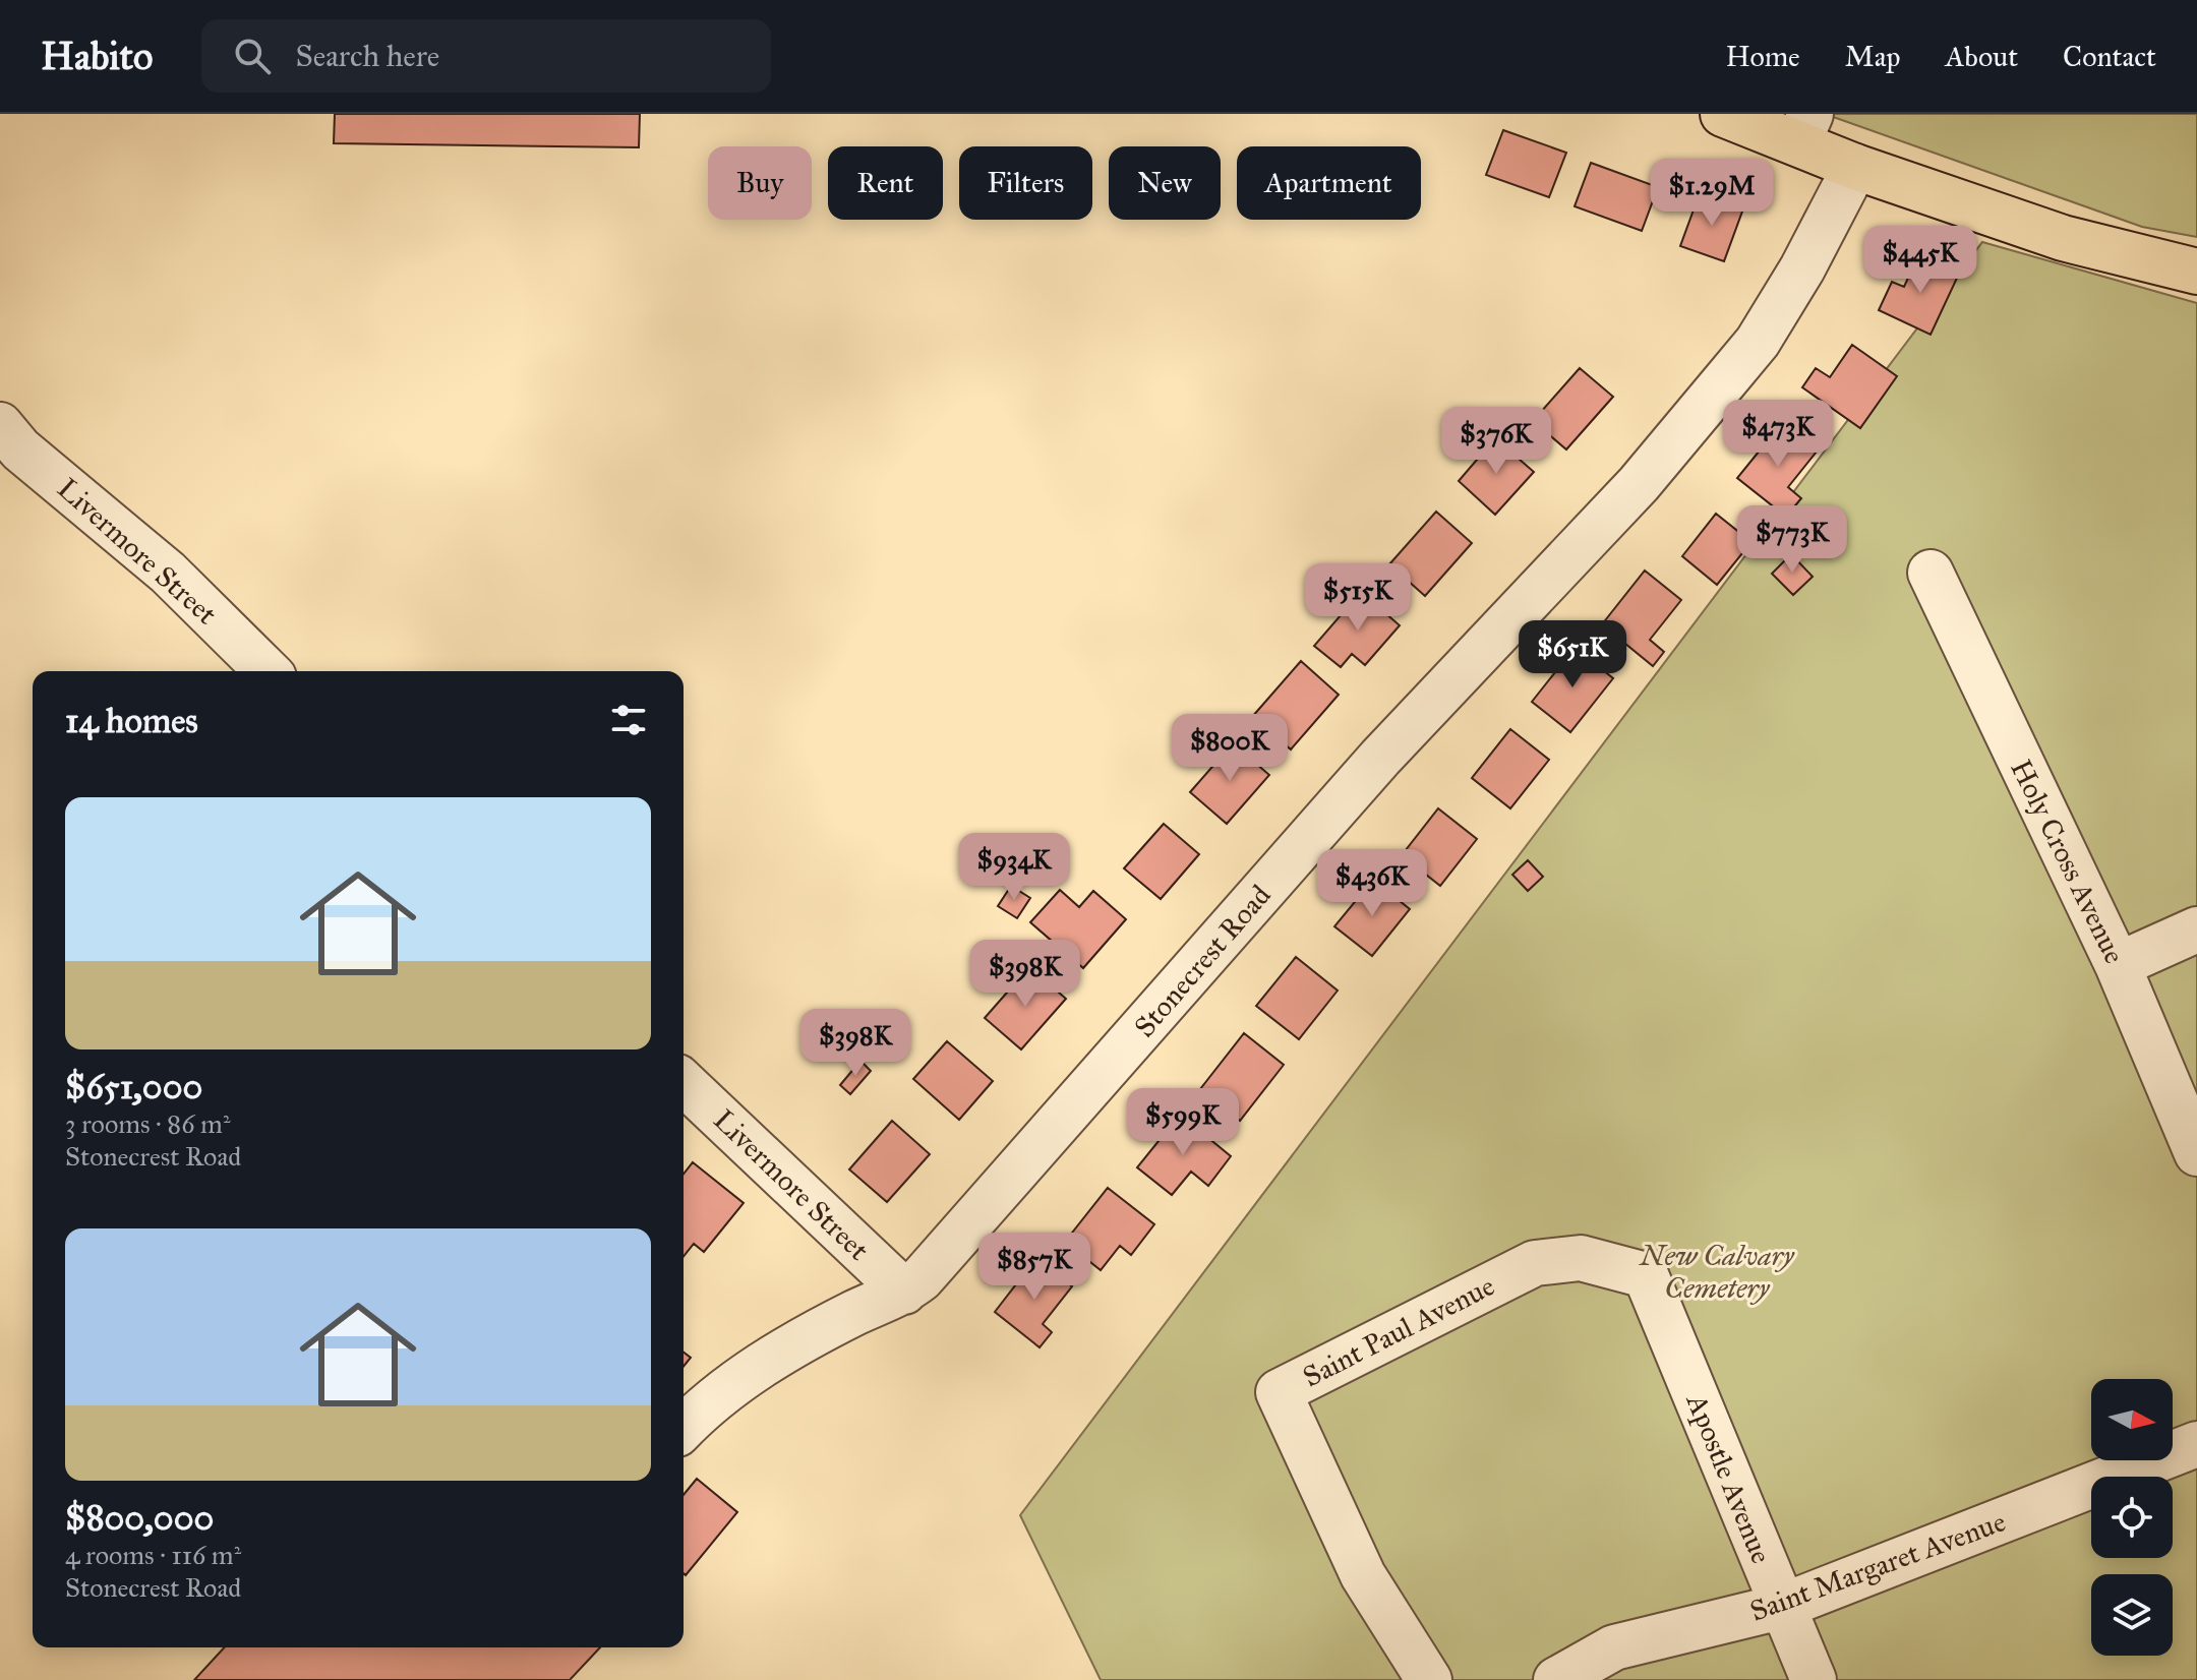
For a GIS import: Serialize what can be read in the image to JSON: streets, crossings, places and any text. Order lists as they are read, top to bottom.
{
  "streets": {
    "street": [
      "Livermore Street",
      "Holy Cross Avenue",
      "Stonecrest Road",
      "Saint Paul Avenue",
      "Apostle Avenue",
      "Saint Margaret Avenue"
    ]
  },
  "crossings": [
    ["Livermore Street", "Stonecrest Road"],
    ["Saint Paul Avenue", "Apostle Avenue"],
    ["Apostle Avenue", "Saint Margaret Avenue"]
  ],
  "parks": ["New Calvary Cemetery"],
  "north": "right",
  "page": {
    "header": "Habito",
    "search": "Search here",
    "nav": [
      "Home",
      "Map",
      "About",
      "Contact"
    ],
    "chip": [
      "Buy",
      "Rent",
      "Filters",
      "New",
      "Apartment"
    ],
    "price": [
      "$1.29M",
      "$445K",
      "$473K",
      "$376K",
      "$773K",
      "$515K",
      "$651K",
      "$800K",
      "$934K",
      "$436K",
      "$398K",
      "$398K",
      "$599K",
      "$857K"
    ],
    "heading": "14 homes",
    "list": [
      {
        "name": "$651,000",
        "note": "3 rooms · 86 m² · Stonecrest Road"
      },
      {
        "name": "$800,000",
        "note": "4 rooms · 116 m² · Stonecrest Road"
      }
    ]
  }
}
